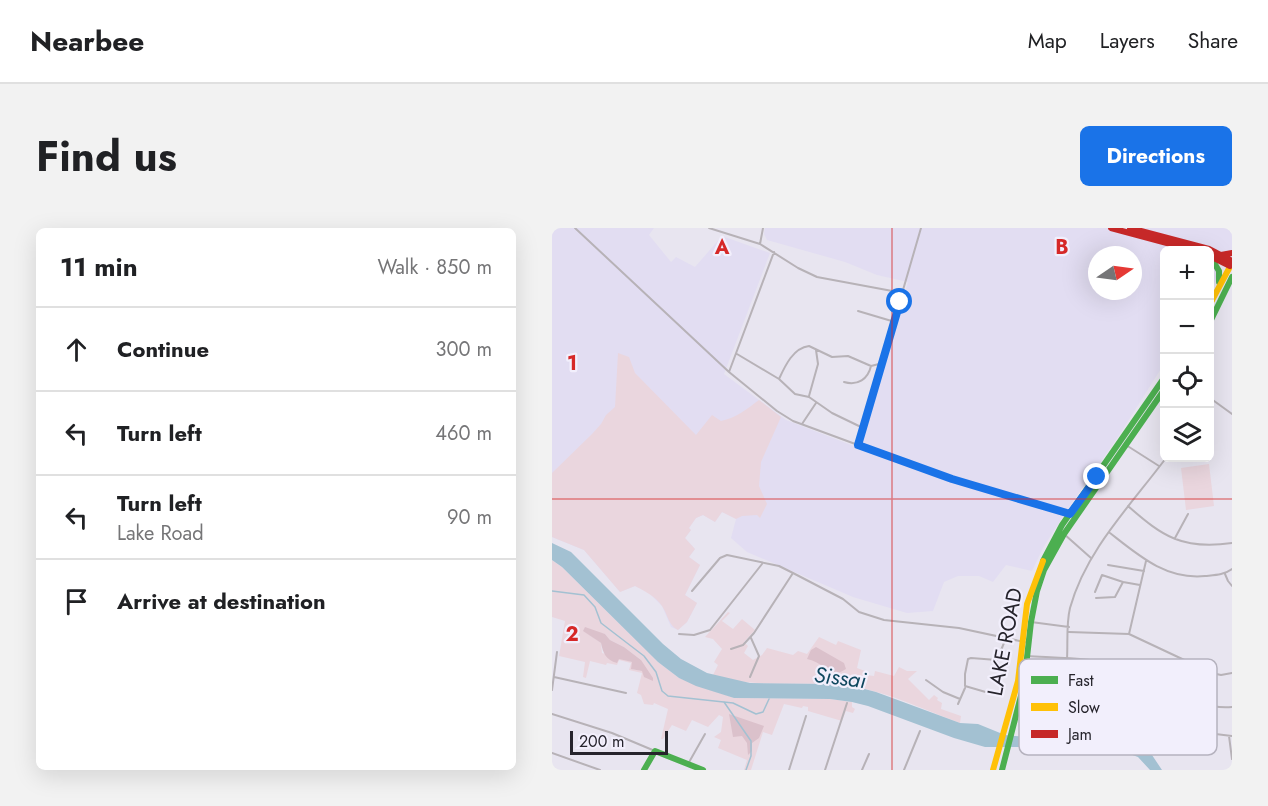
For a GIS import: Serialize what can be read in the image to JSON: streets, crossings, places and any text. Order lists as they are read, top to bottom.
{
  "streets": {
    "main road": ["LAKE ROAD"]
  },
  "water": ["Sissai"],
  "legend": ["Fast", "Slow", "Jam"],
  "scale_bar": "200 m",
  "north": "right",
  "page": {
    "header": "Nearbee",
    "nav": ["Map", "Layers", "Share"],
    "title": "Find us",
    "buttons": "Directions",
    "heading": ["11 min", "Walk · 850 m"],
    "map_buttons": ["+", "−"],
    "list": [
      ["Continue", "300 m"],
      ["Turn left", "460 m"],
      ["Turn left", "Lake Road", "90 m"],
      "Arrive at destination"
    ],
    "scale": "200 m"
  },
  "grid": {
    "columns": ["A", "B"],
    "rows": ["1", "2"]
  }
}
